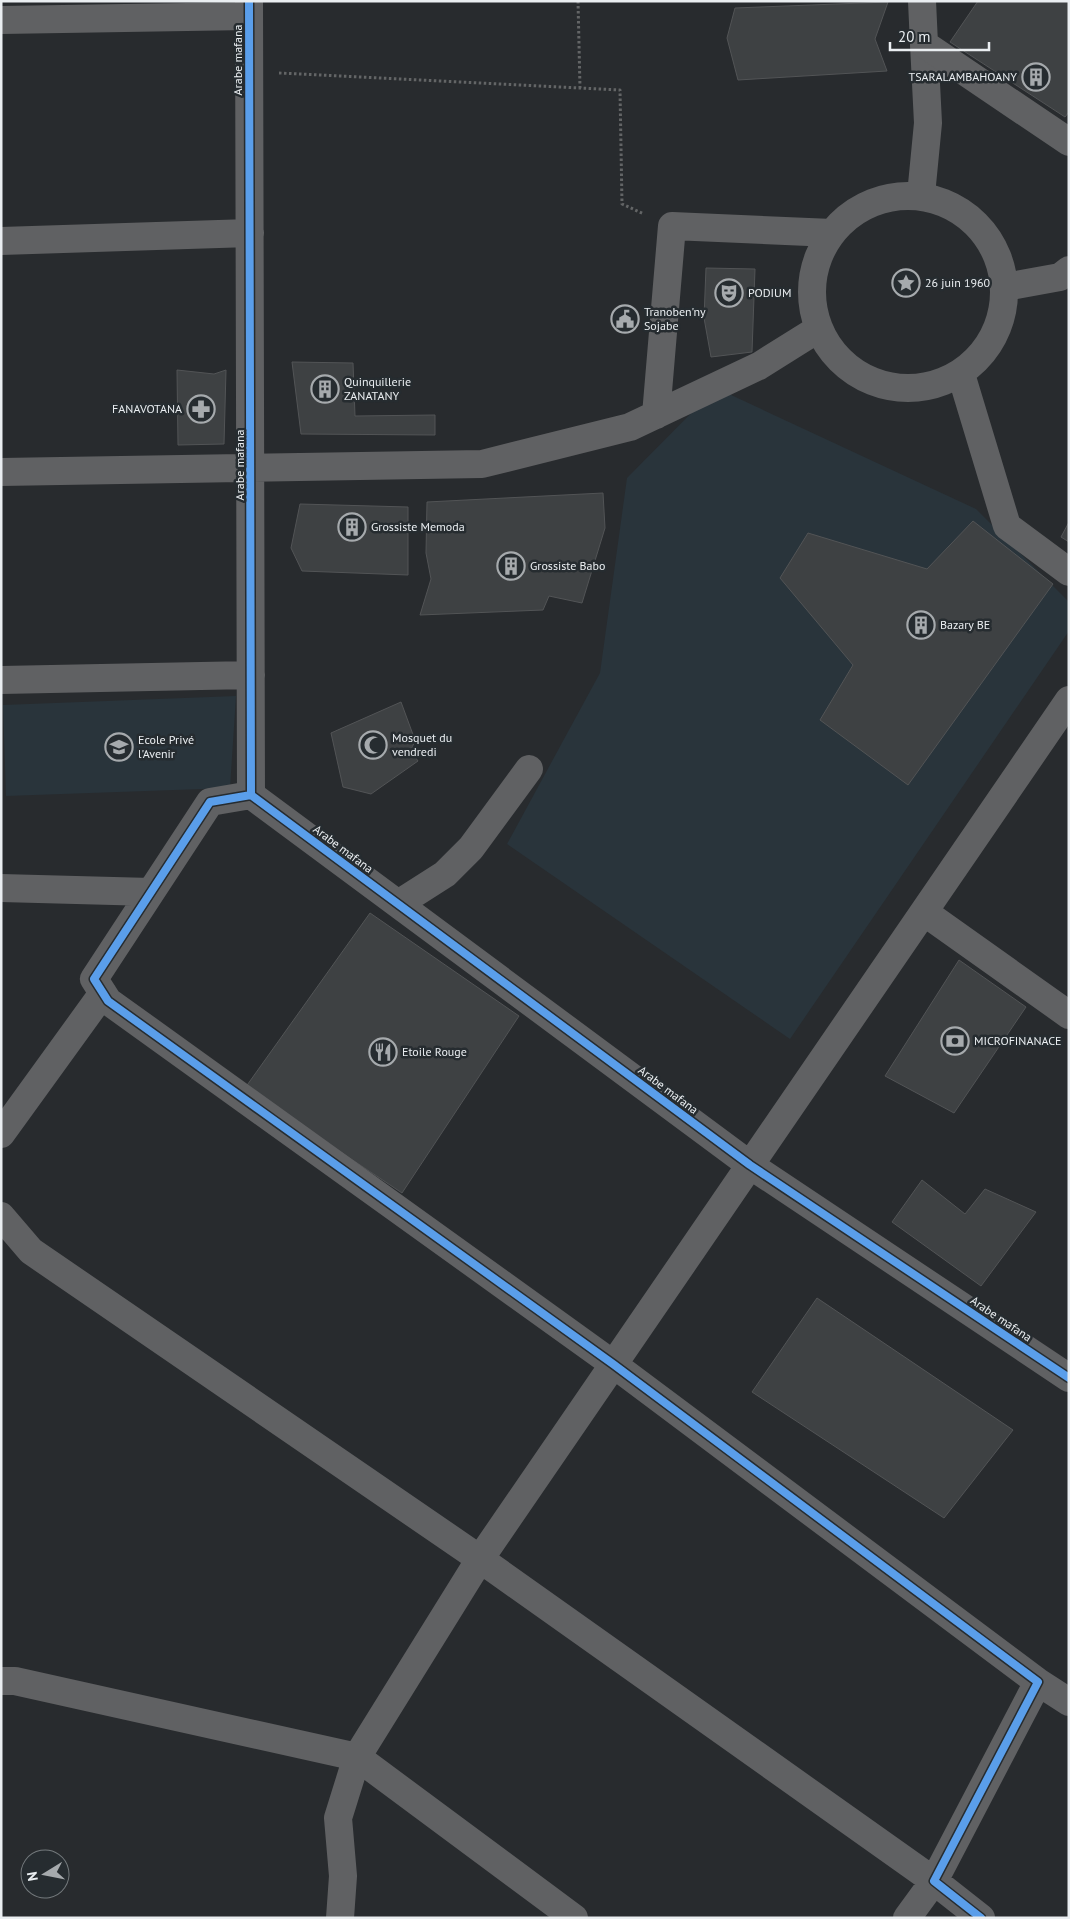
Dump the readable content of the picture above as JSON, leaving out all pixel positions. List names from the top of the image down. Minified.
{"streets":{"street":["Arabe mafana"]},"places":{"building":["TSARALAMBAHOANY","Quinquillerie ZANATANY","Grossiste Memoda","Grossiste Babo","Bazary BE"],"place":["26 juin 1960"],"theatre":["PODIUM"],"public building":["Tranoben'ny Sojabe"],"pharmacy":["FANAVOTANA"],"mosque":["Mosquet du vendredi"],"school or university":["Ecole Privé l'Avenir"],"bank":["MICROFINANACE"],"restaurant":["Etoile Rouge"]},"scale_bar":"20 m","north":"left"}
